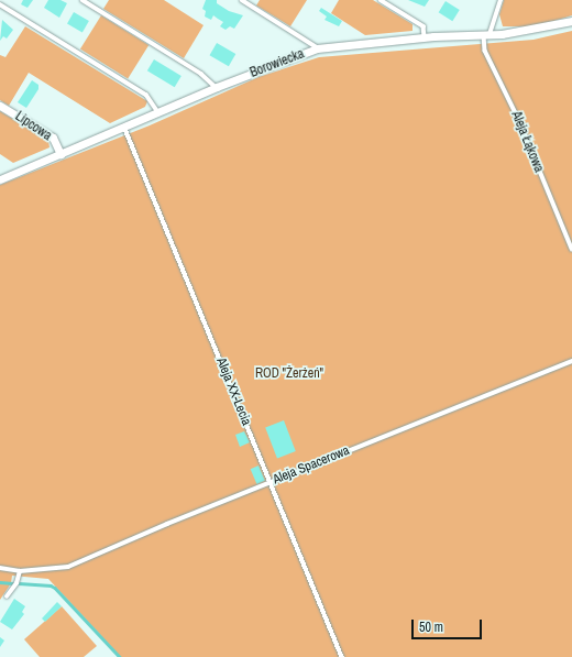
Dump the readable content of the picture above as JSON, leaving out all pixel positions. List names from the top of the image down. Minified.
{"streets":{"street":["Borowiecka","Lipcowa"],"lane":["Aleja Łąkowa","Aleja XX-Lecia","Aleja Spacerowa"]},"crossings":[["Borowiecka","Lipcowa"],["Borowiecka","Aleja Łąkowa"],["Borowiecka","Aleja XX-Lecia"],["Aleja XX-Lecia","Aleja Spacerowa"]],"parks":["ROD \"Żerżeń\""],"scale_bar":"50 m"}
